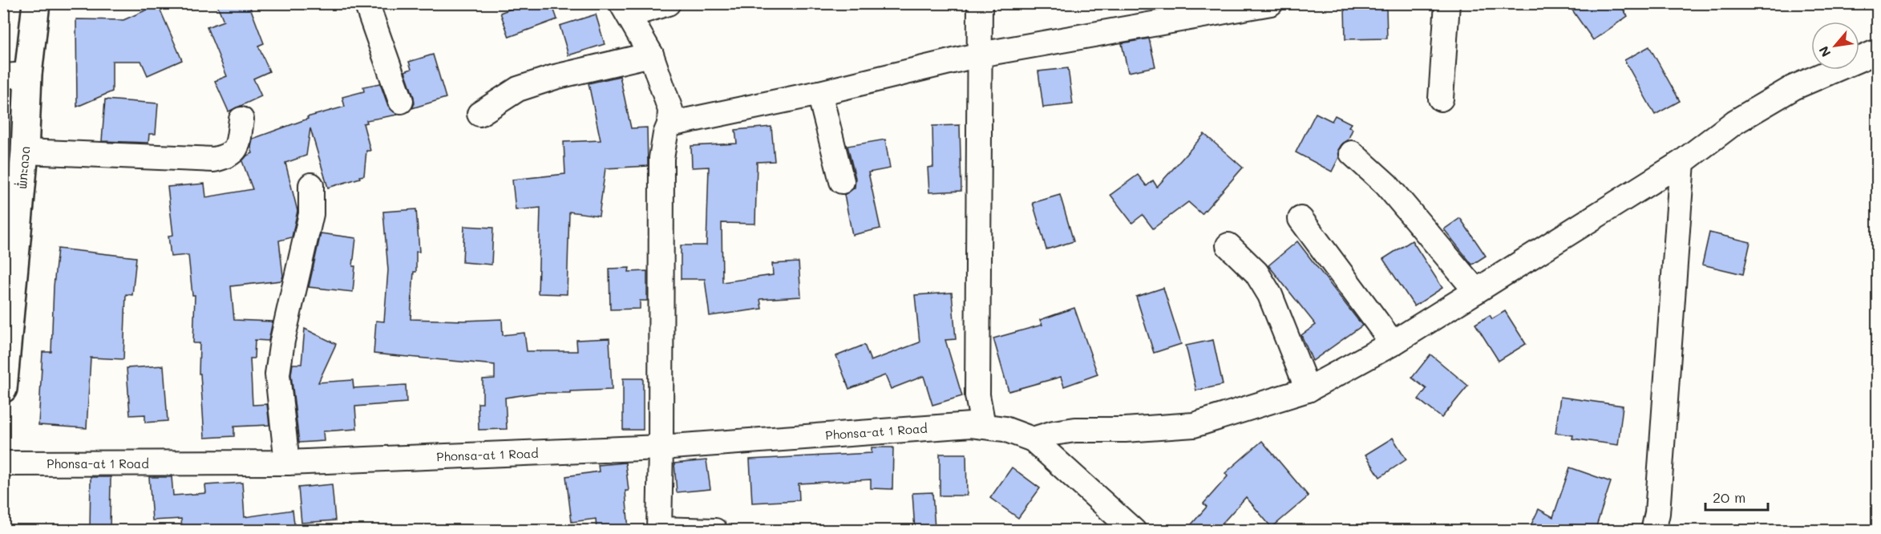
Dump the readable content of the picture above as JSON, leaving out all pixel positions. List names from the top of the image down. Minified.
{"streets":{"main road":["ພໍ່ກະດວດ"],"street":["Phonsa-at 1 Road"]},"scale_bar":"20 m","north":"bottom left"}
